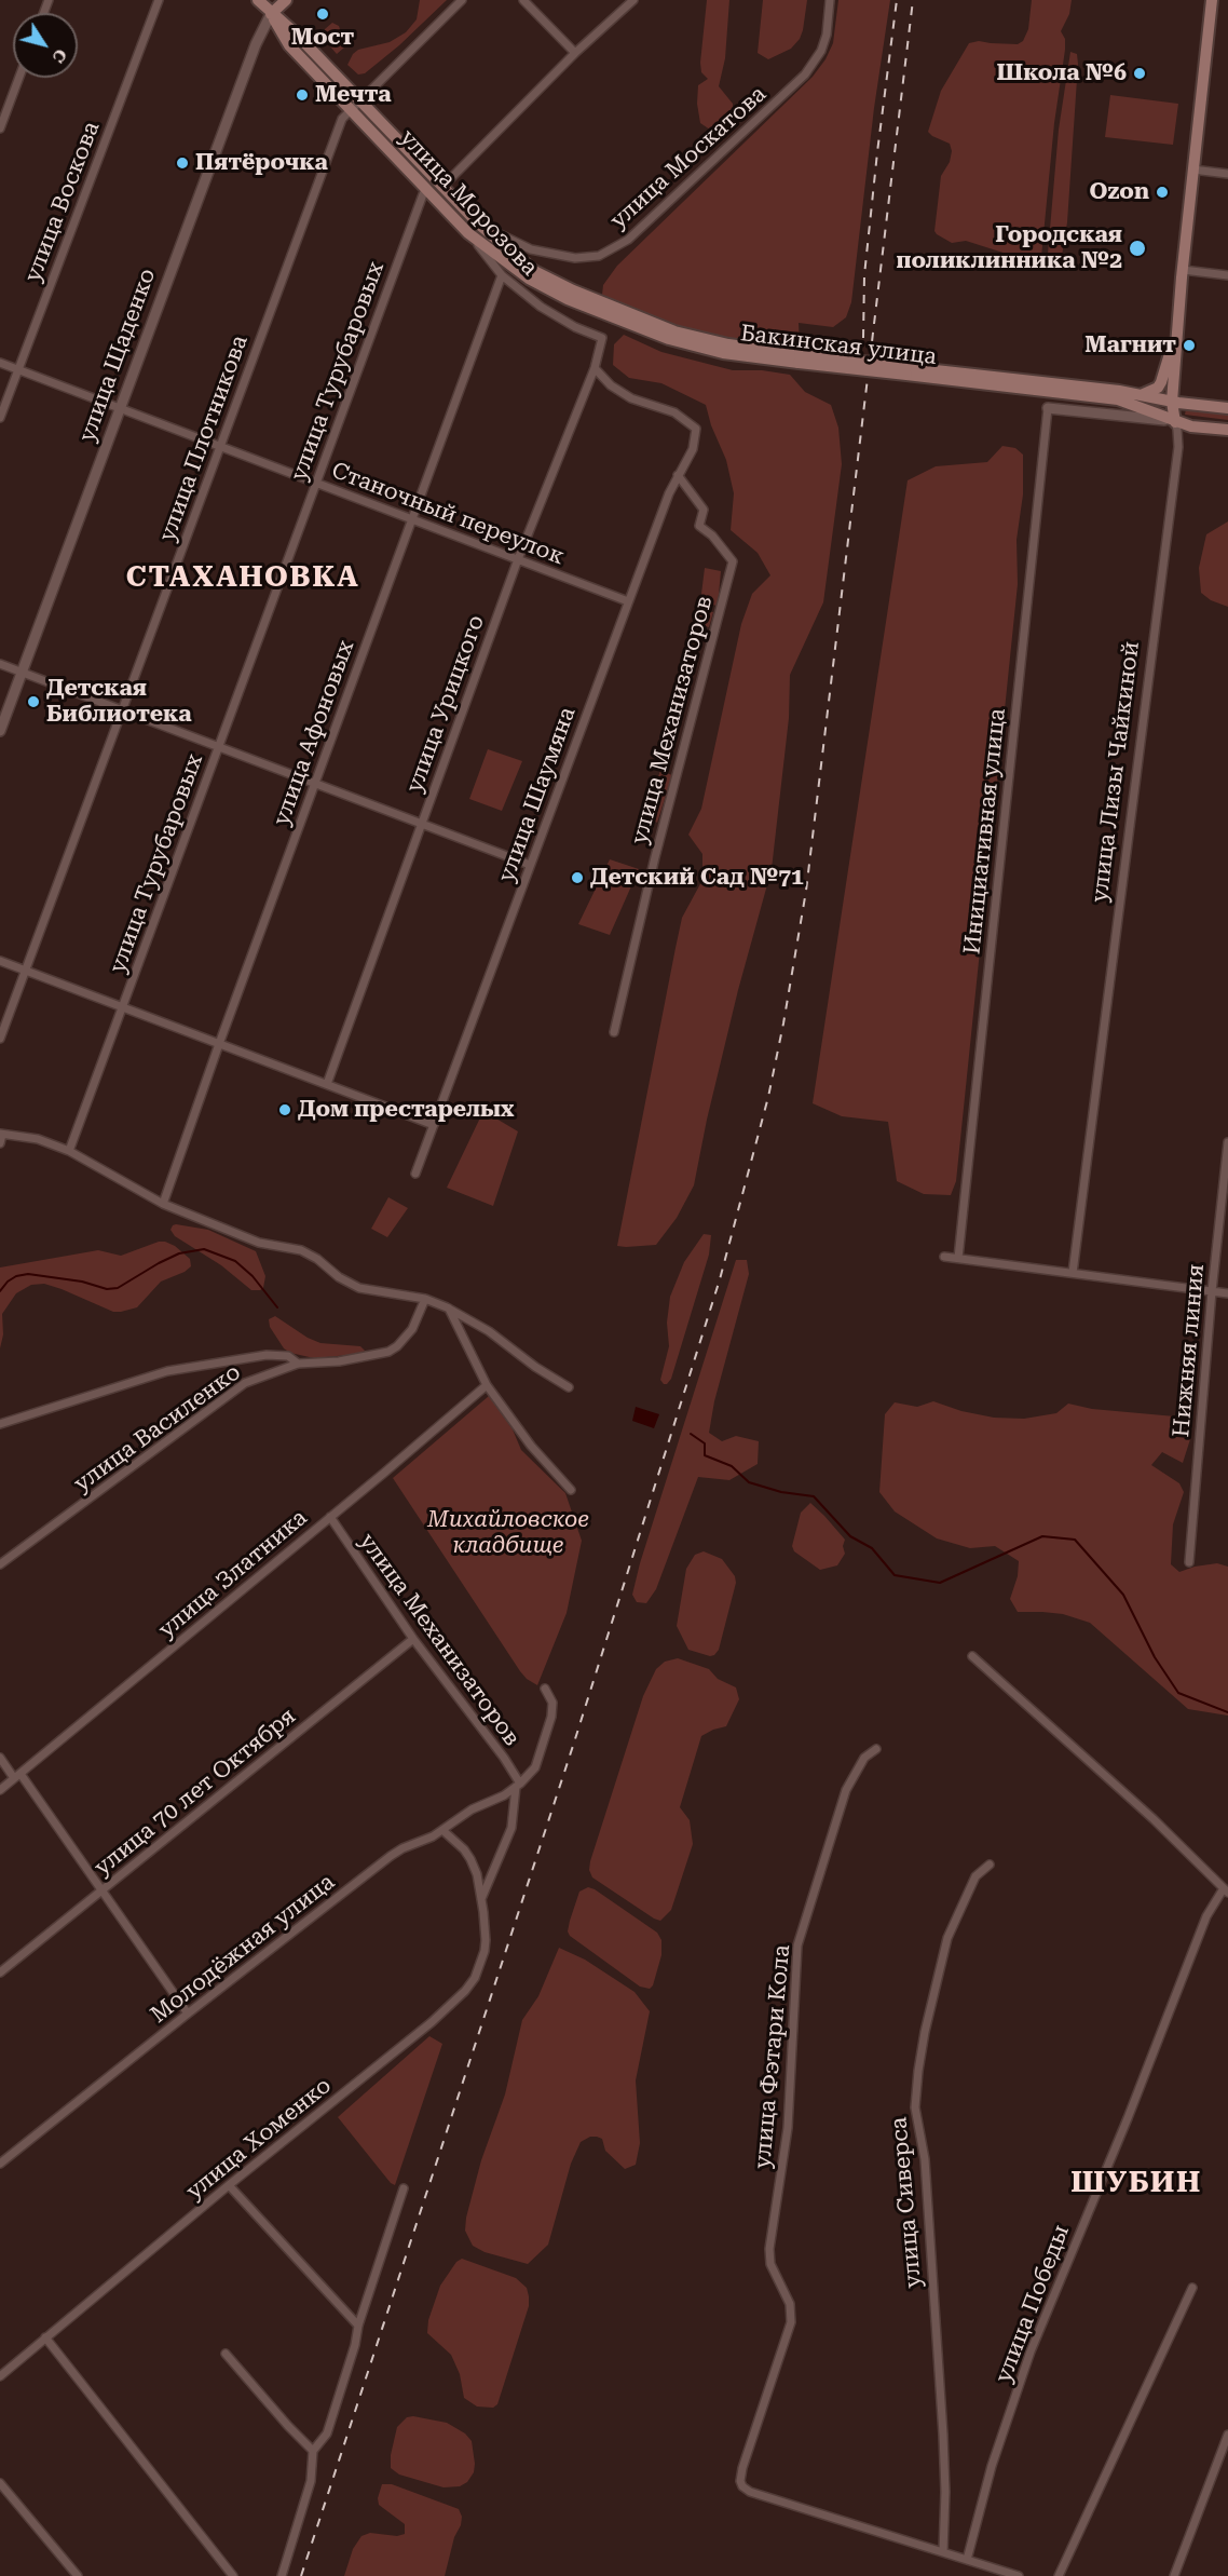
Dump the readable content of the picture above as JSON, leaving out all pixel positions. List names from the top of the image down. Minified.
{"streets":{"main road":["улица Морозова","Бакинская улица","улица Щаденко","улица Лизы Чайкиной"],"street":["улица Москатова","улица Воскова","улица Турубаровых","улица Плотникова","Станочный переулок","улица Урицкого","улица Механизаторов","улица Афоновых","улица Шаумяна","Инициативная улица","Нижняя линия","улица Василенко","улица Златника","улица 70 лет Октября","Молодёжная улица","улица Фэтари Кола","улица Хоменко","улица Сиверса","улица Победы"]},"crossings":[["улица Москатова","улица Морозова"],["улица Москатова","Бакинская улица"],["улица Воскова","Станочный переулок"],["улица Морозова","Бакинская улица"],["улица Морозова","улица Щаденко"],["улица Морозова","улица Турубаровых"],["улица Морозова","улица Плотникова"],["улица Морозова","улица Урицкого"],["улица Морозова","улица Афоновых"],["Бакинская улица","улица Лизы Чайкиной"],["улица Щаденко","Станочный переулок"],["улица Турубаровых","Станочный переулок"],["улица Плотникова","Станочный переулок"],["Станочный переулок","улица Урицкого"],["Станочный переулок","улица Афоновых"],["Станочный переулок","улица Шаумяна"],["улица Урицкого","улица Шаумяна"],["улица Механизаторов","улица Шаумяна"],["улица Механизаторов","улица Златника"],["улица Механизаторов","улица 70 лет Октября"],["улица Механизаторов","Молодёжная улица"],["Молодёжная улица","улица Хоменко"],["улица Фэтари Кола","улица Сиверса"]],"districts":["СТАХАНОВКА","ШУБИН"],"parks":["Михайловское кладбище"],"places":["Мост","Школа №6","Мечта","Пятёрочка","Ozon","Городская поликлинника №2","Магнит","Детская Библиотека","Детский Сад №71","Дом престарелых"],"north":"bottom right"}
